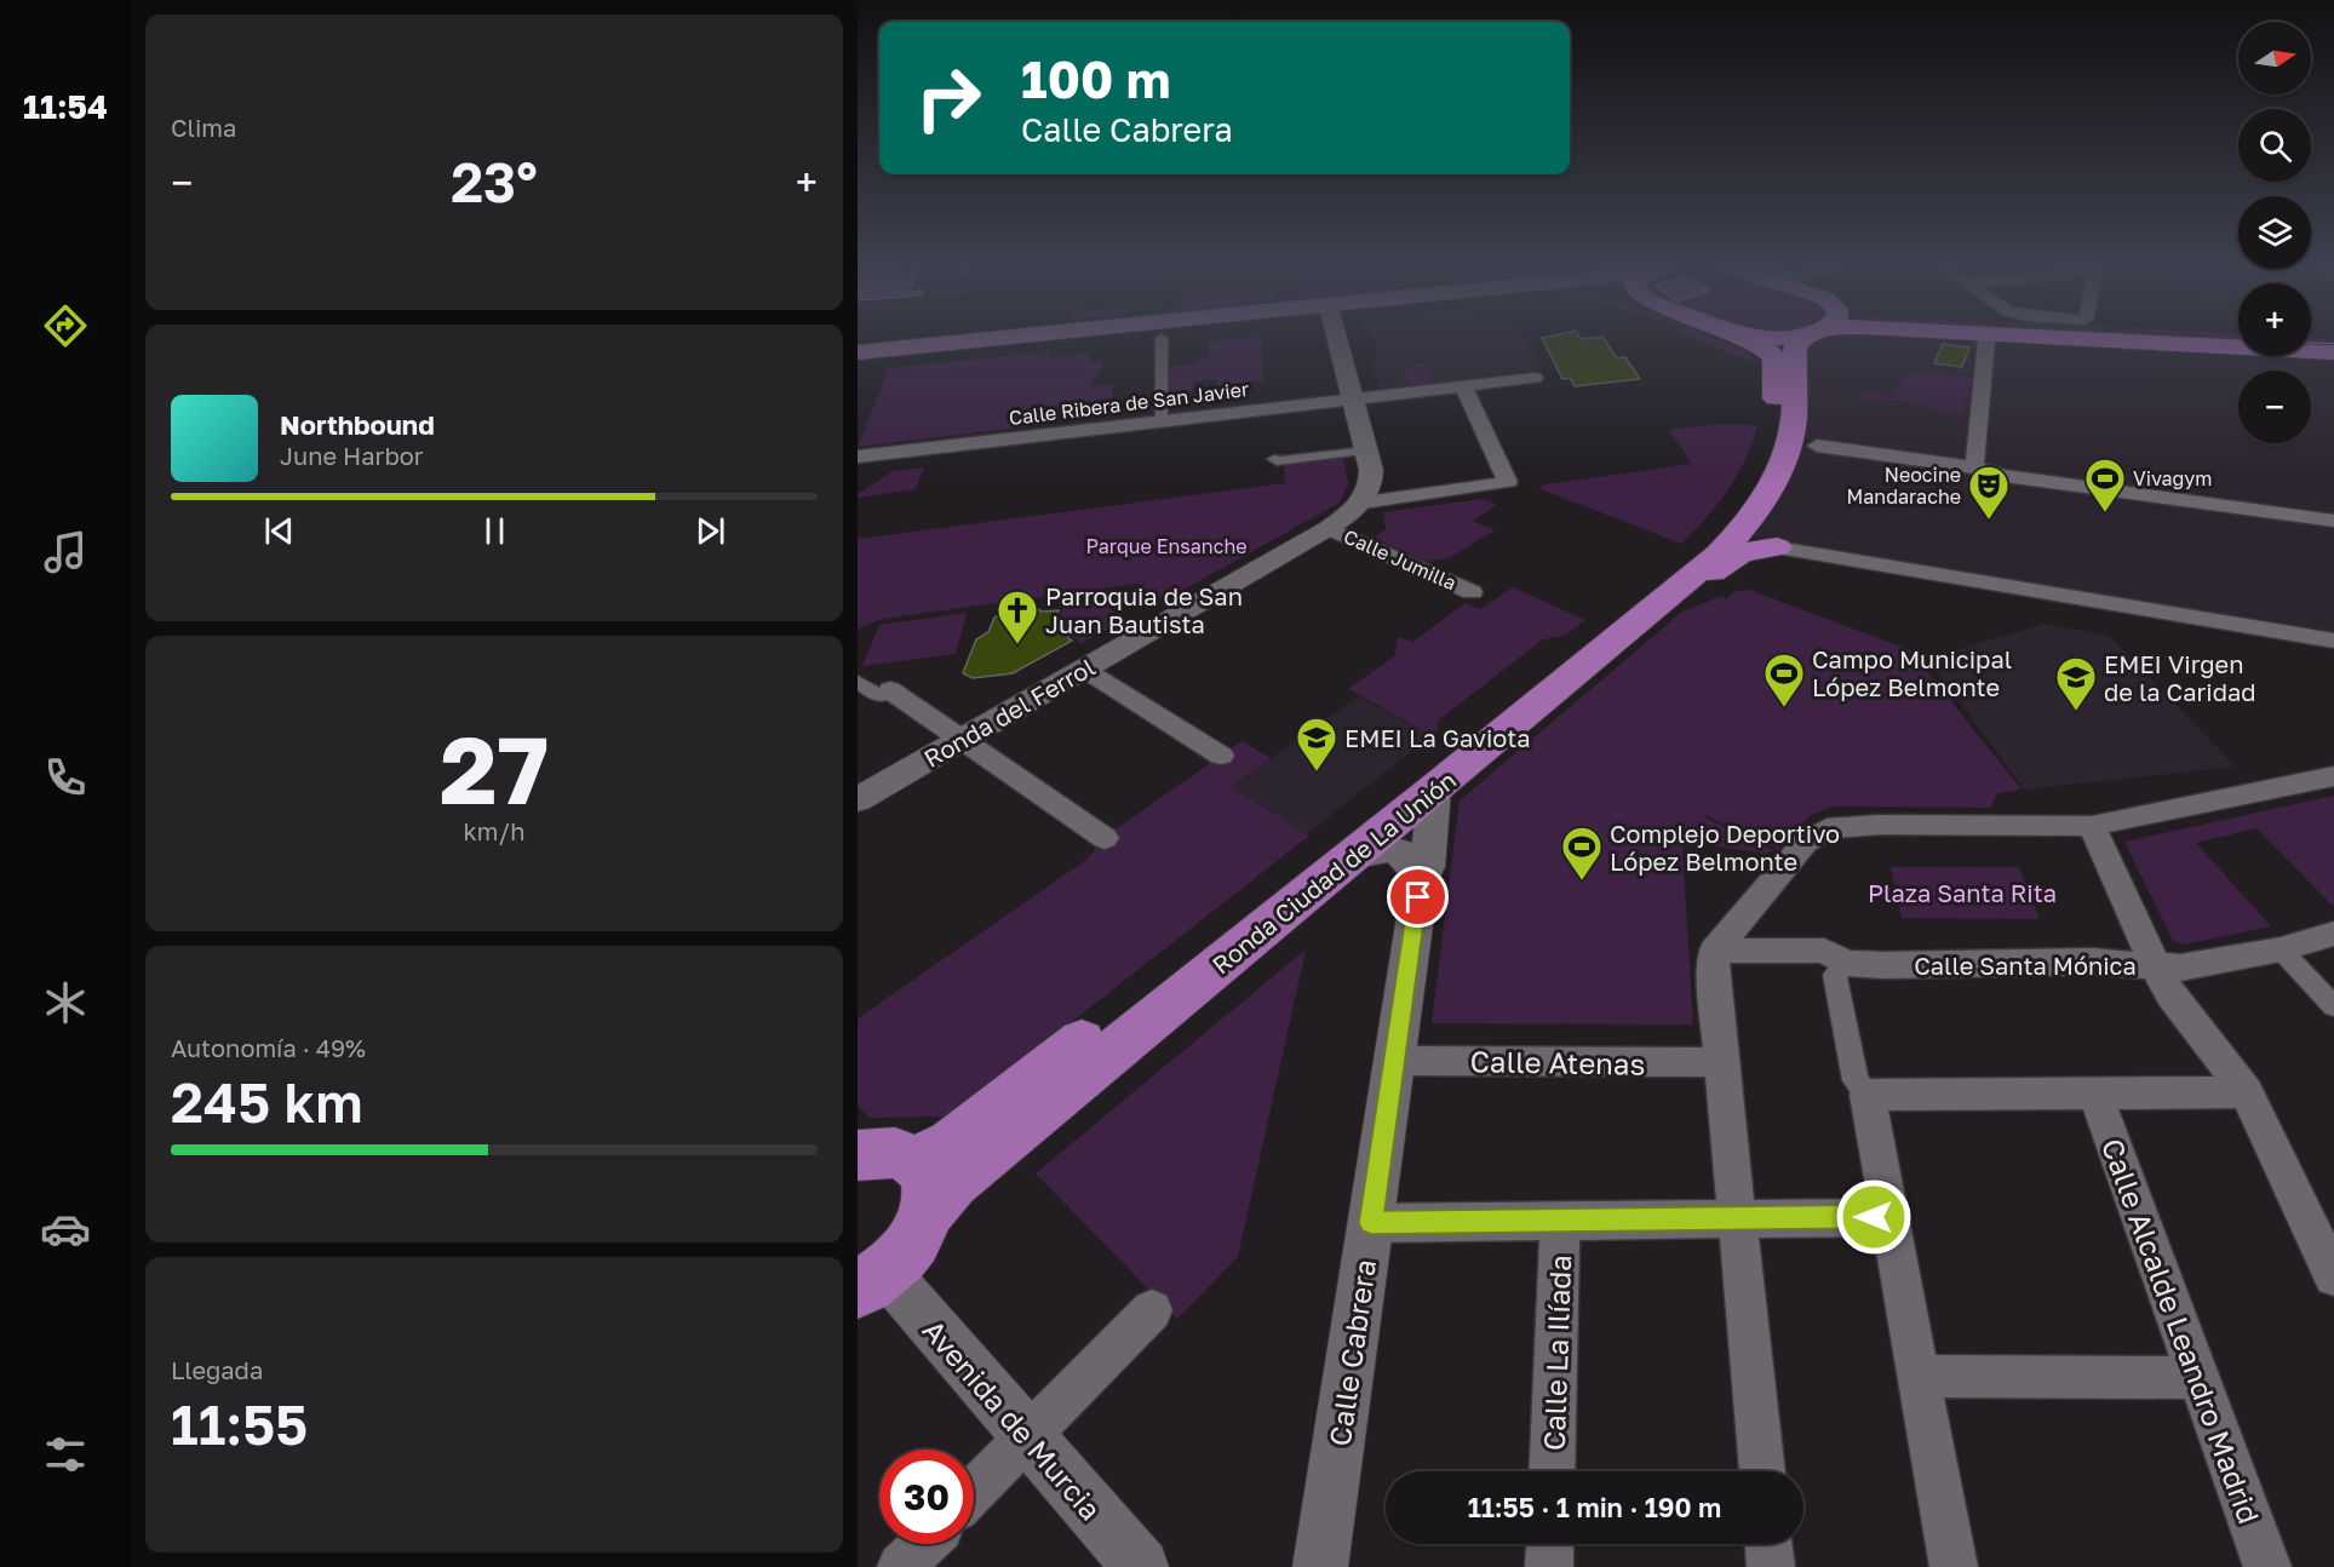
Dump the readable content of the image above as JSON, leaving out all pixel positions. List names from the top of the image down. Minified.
{"streets":{"main road":["Ronda Ciudad de La Unión"],"street":["Calle Ribera de San Javier","Calle Jumilla","Ronda del Ferrol","Calle Santa Mónica","Calle Atenas","Calle Alcalde Leandro Madrid","Calle Cabrera","Calle La Ilíada","Avenida de Murcia"]},"crossings":[["Calle Jumilla","Ronda del Ferrol"],["Ronda Ciudad de La Unión","Calle Cabrera"],["Calle Atenas","Calle Cabrera"]],"parks":["Parque Ensanche","Plaza Santa Rita"],"places":{"sports":["Vivagym","Campo Municipal López Belmonte","Complejo Deportivo López Belmonte"],"theatre":["Neocine Mandarache"],"church":["Parroquia de San Juan Bautista"],"school or university":["EMEI Virgen de la Caridad","EMEI La Gaviota"]},"north":"right","page":{"tabs":"11:54","tile":["Clima",["27","km/h"],["Autonomía · 49%","245 km"],["Llegada","11:55"]],"map_buttons":["+","−"],"turn":["100 m","Calle Cabrera"],"heat":["−","23°","+"],"song":["Northbound","June Harbor"],"limit":"30","trip":"11:55 · 1 min · 190 m"}}
